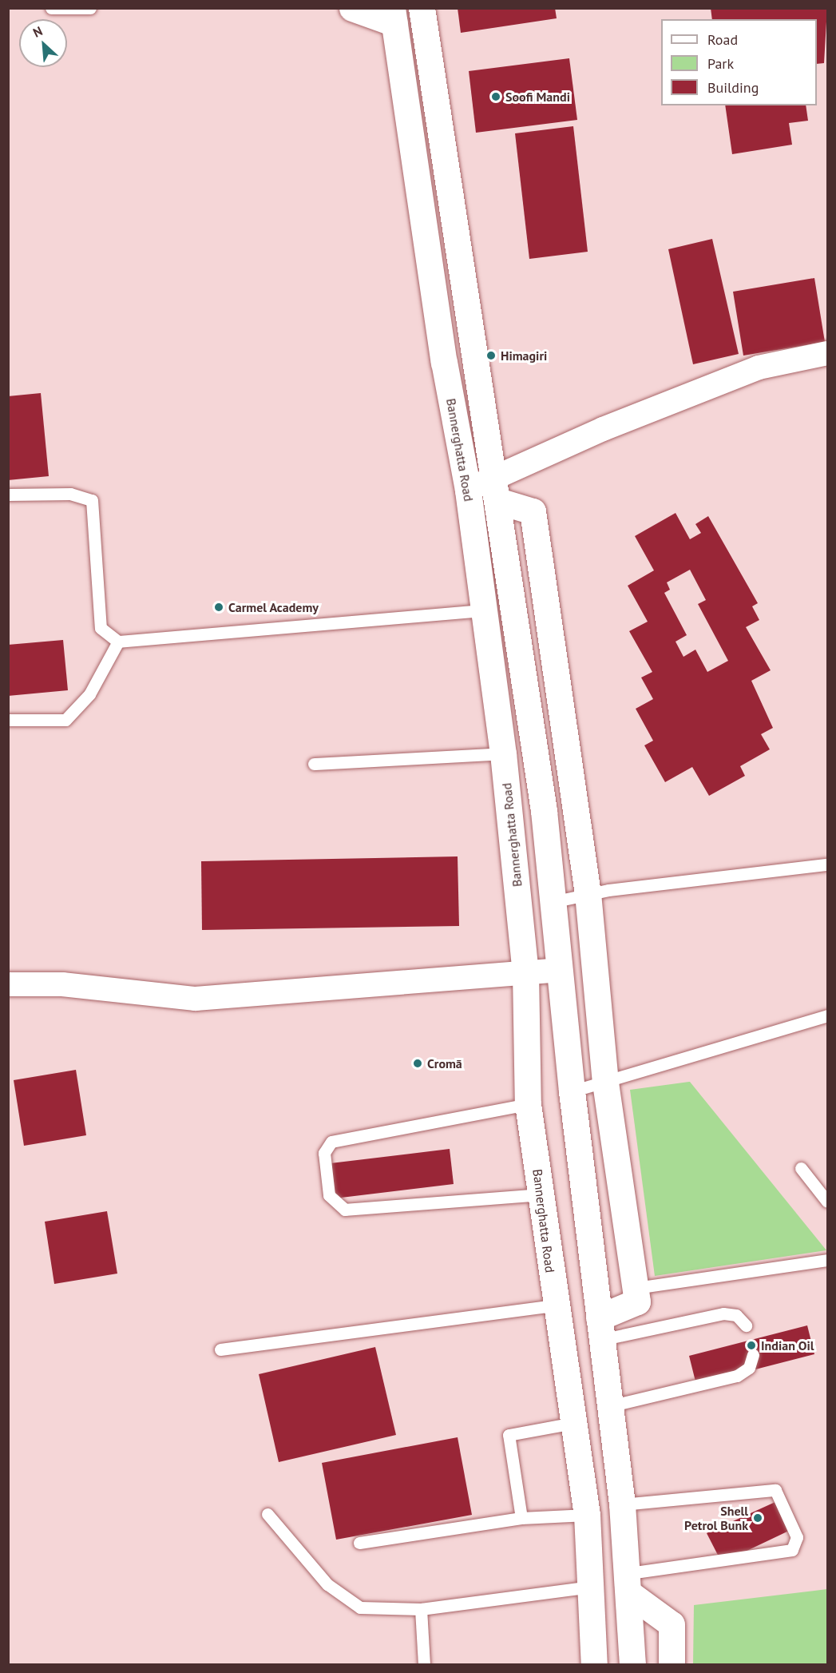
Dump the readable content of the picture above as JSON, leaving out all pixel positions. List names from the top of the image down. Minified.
{"streets":{"main road":["Bannerghatta Road"]},"places":["Soofi Mandi","Himagiri","Carmel Academy","Cromā","Indian Oil","Shell Petrol Bunk"],"legend":["Road","Park","Building"],"north":"top left"}
